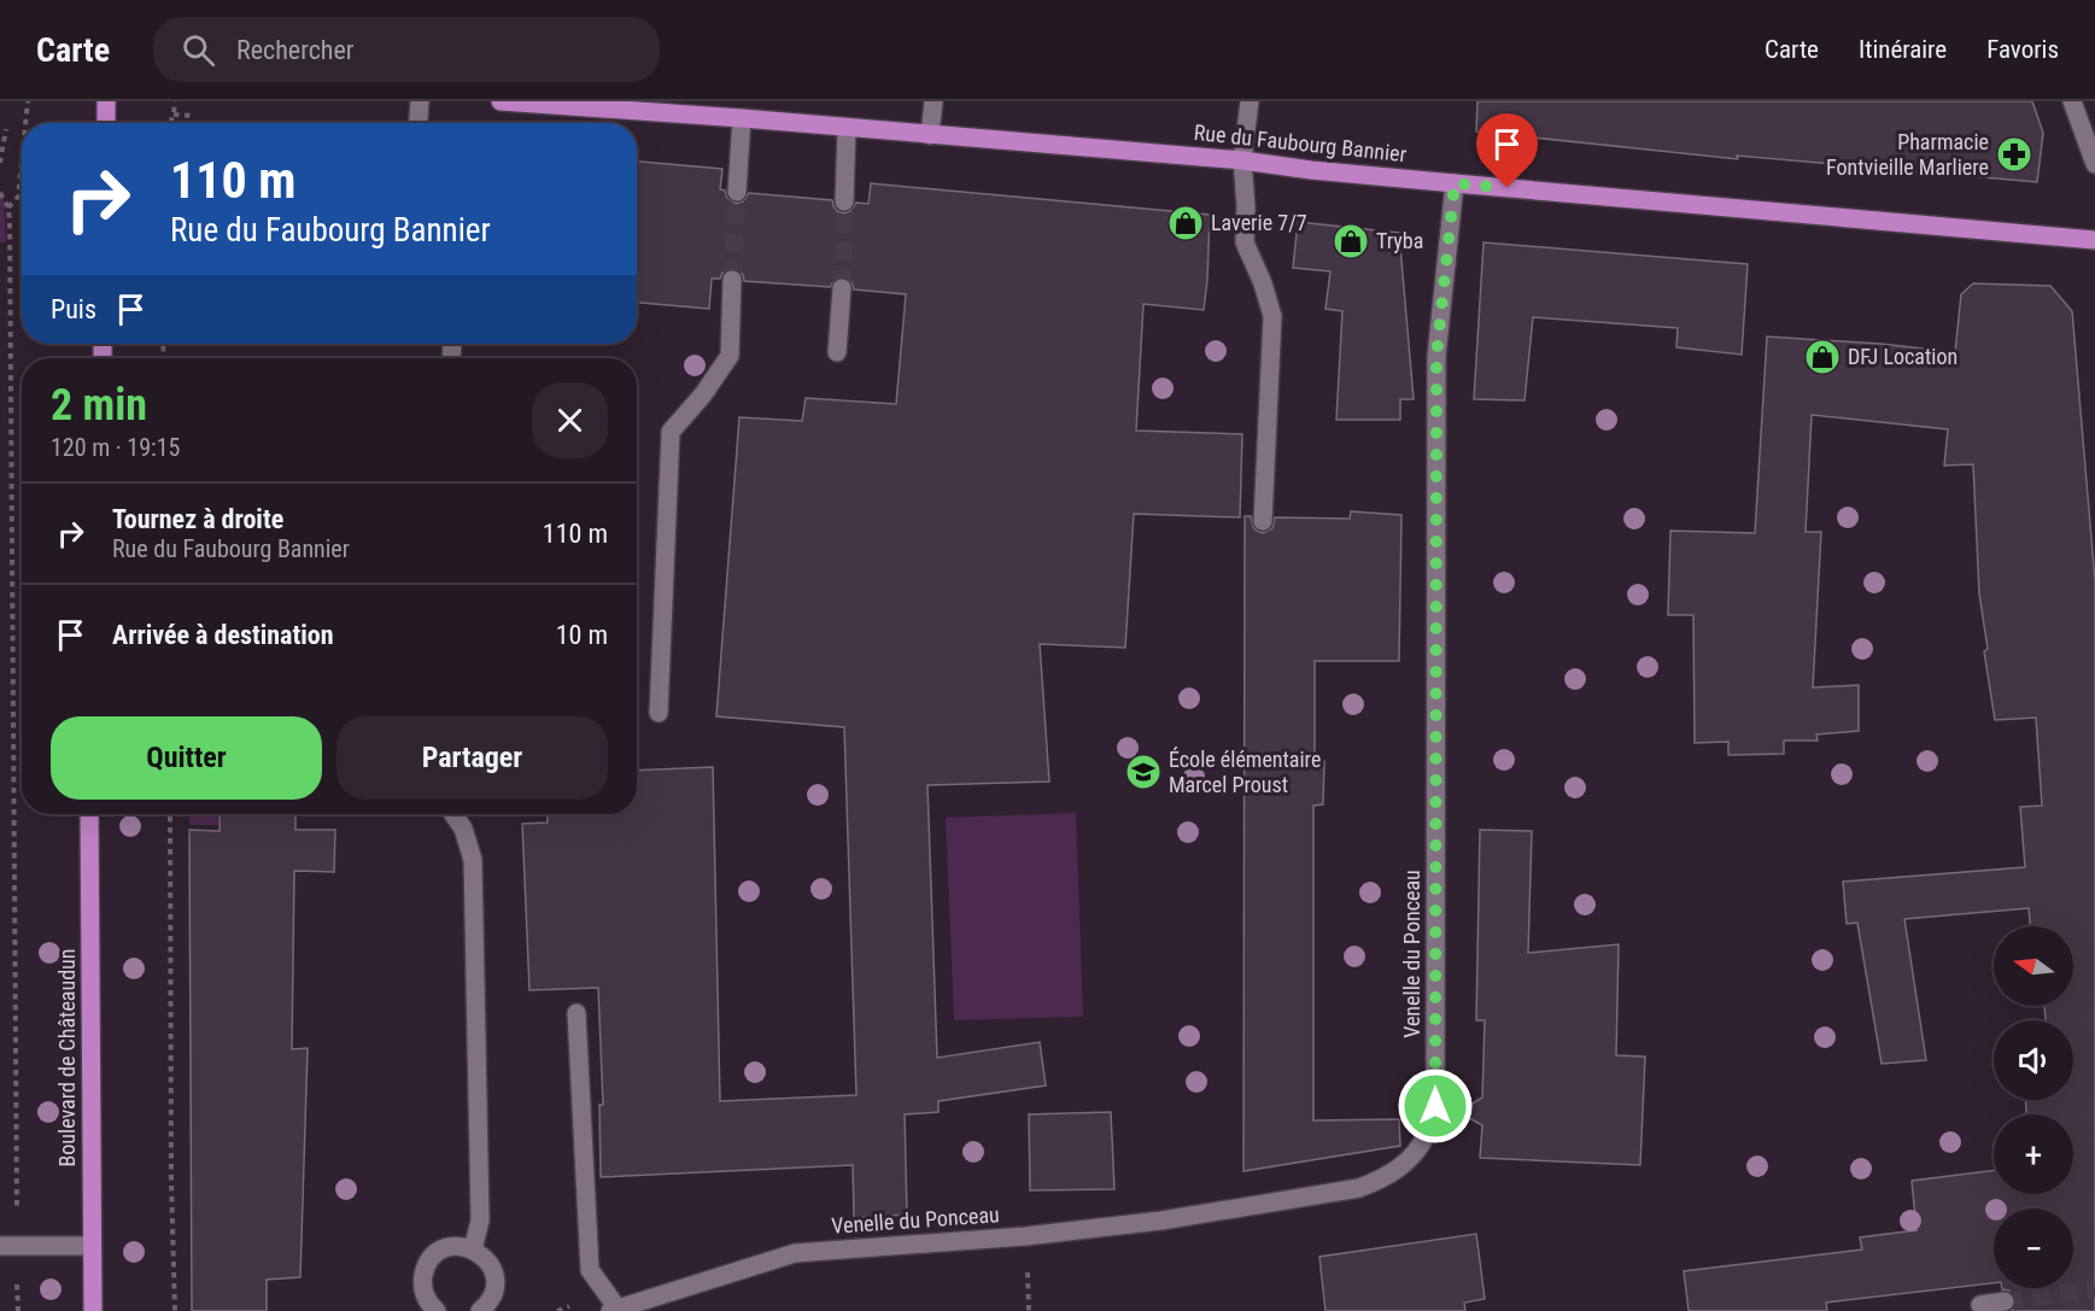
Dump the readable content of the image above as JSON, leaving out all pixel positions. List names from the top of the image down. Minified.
{"streets":{"main road":["Rue du Faubourg Bannier","Boulevard de Châteaudun"],"street":["Venelle du Ponceau"]},"crossings":[["Rue du Faubourg Bannier","Venelle du Ponceau"]],"places":{"pharmacy":["Pharmacie Fontvieille Marliere"],"shop":["Laverie 7/7","Tryba","DFJ Location"],"school or university":["École élémentaire Marcel Proust"]},"north":"left","page":{"header":"Carte","search":"Rechercher","nav":["Carte","Itinéraire","Favoris"],"turn":["110 m","Rue du Faubourg Bannier"],"then":"Puis","heading":["2 min","120 m · 19:15"],"list":[{"name":"Tournez à droite","note":"Rue du Faubourg Bannier","value":"110 m"},{"name":"Arrivée à destination","value":"10 m"}],"buttons":["Quitter","Partager"],"map_buttons":["+","−"]}}
